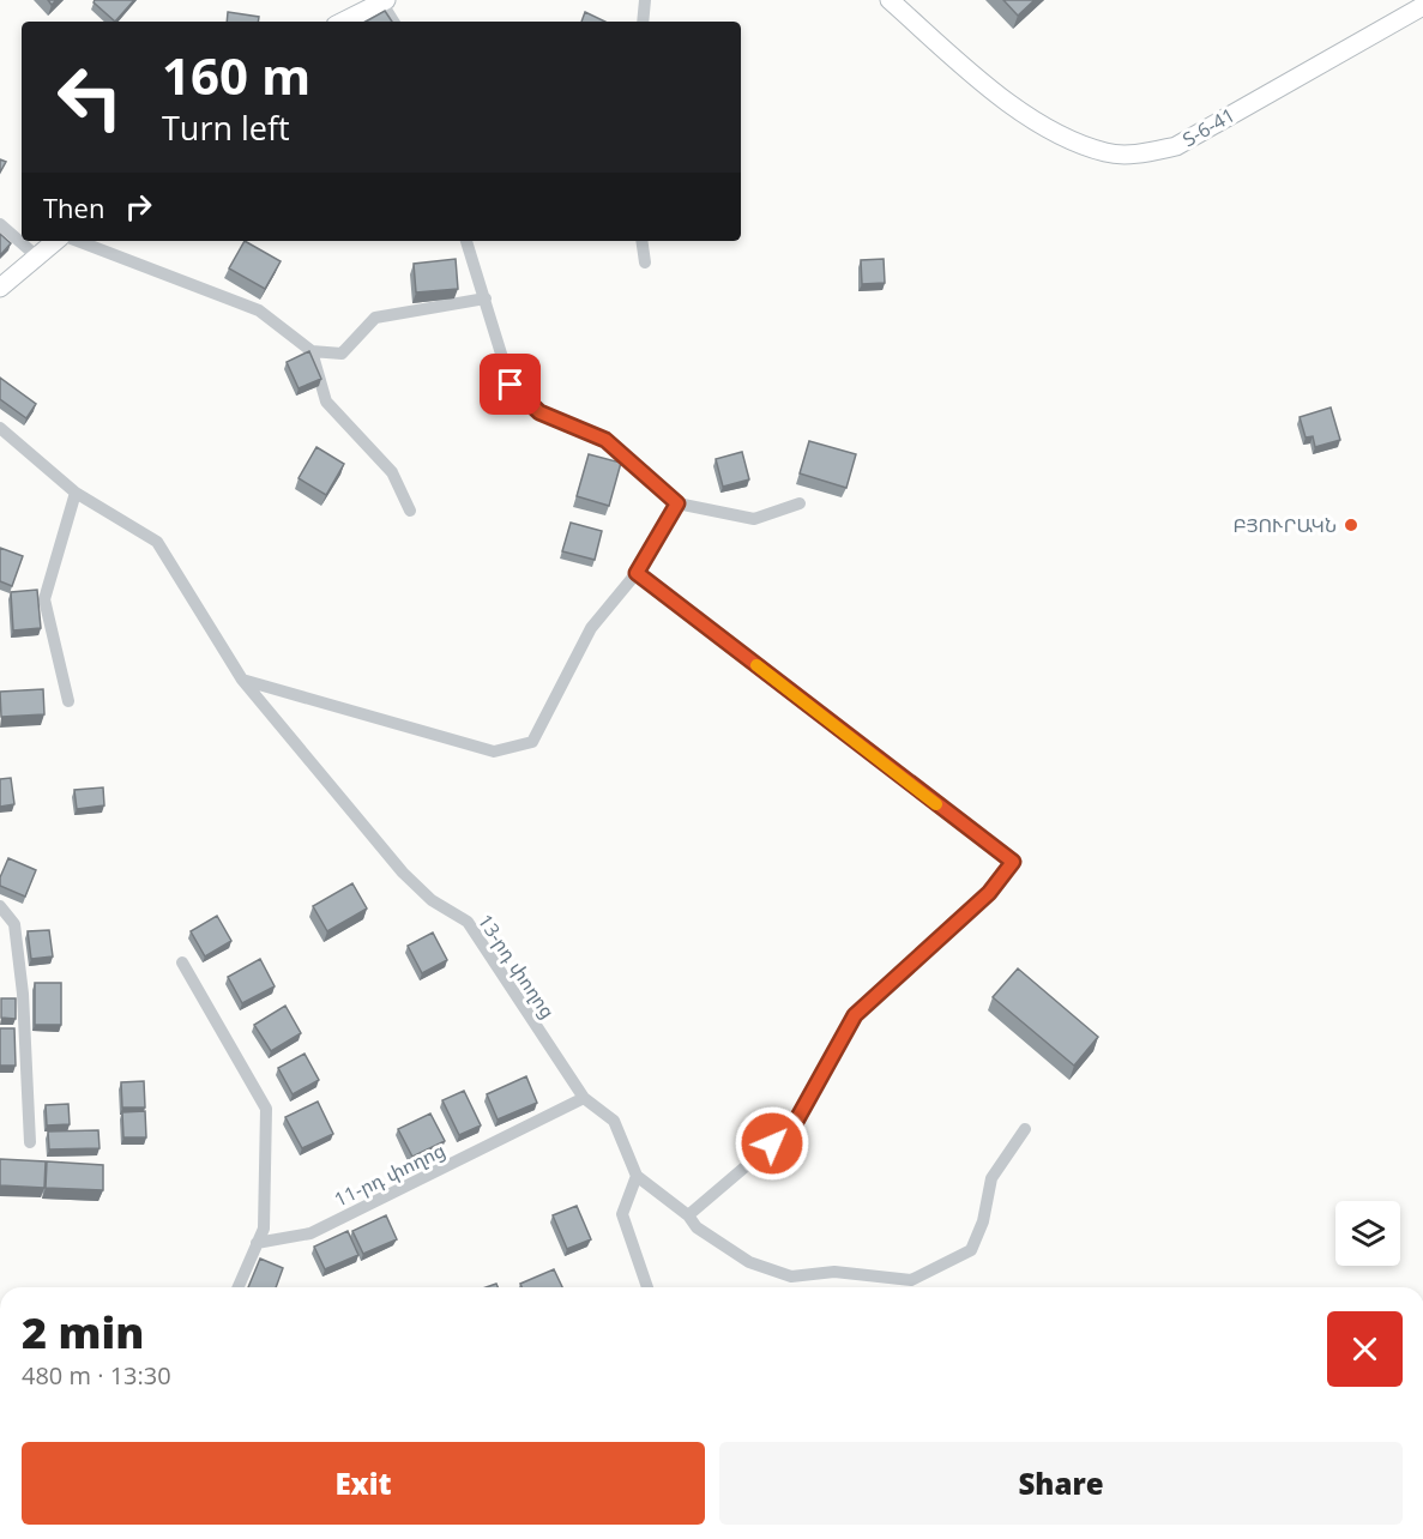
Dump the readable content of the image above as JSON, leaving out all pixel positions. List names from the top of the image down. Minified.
{"streets":{"main road":["Տ-6-41"],"street":["13-րդ փողոց","11-րդ փողոց"]},"crossings":[["13-րդ փողոց","11-րդ փողոց"]],"places":["ԲՅՈՒՐԱԿՆ"],"page":{"turn":["160 m","Turn left"],"then":"Then","heading":["2 min","480 m · 13:30"],"buttons":["Exit","Share"]}}
